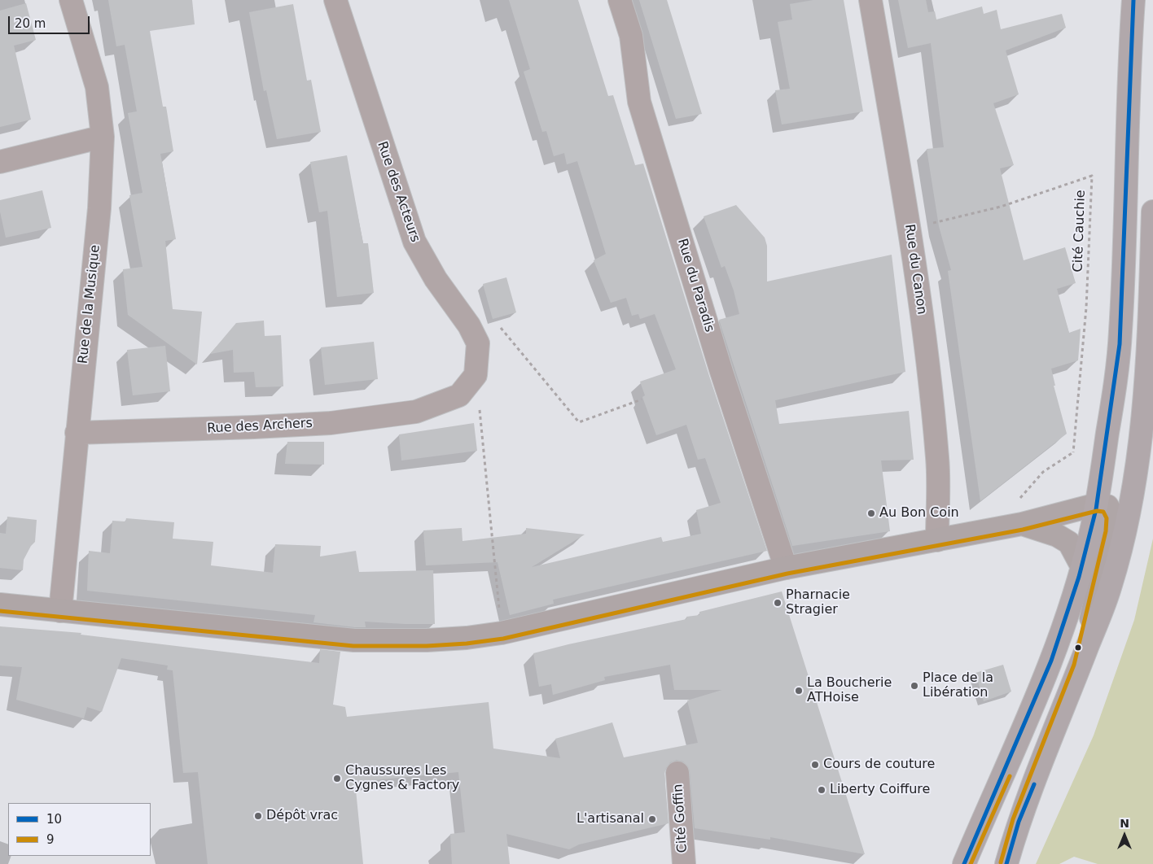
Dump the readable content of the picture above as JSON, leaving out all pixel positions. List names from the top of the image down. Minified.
{"streets":{"street":["Rue des Acteurs","Rue du Canon","Rue du Paradis","Rue de la Musique","Rue des Archers","Cité Goffin"],"path":["Cité Cauchie"]},"crossings":[["Rue des Acteurs","Rue des Archers"],["Cité Cauchie","Rue du Canon"],["Rue de la Musique","Rue des Archers"]],"places":["Au Bon Coin","Pharnacie Stragier","Place de la Libération","La Boucherie ATHoise","Cours de couture","Chaussures Les Cygnes & Factory","Liberty Coiffure","Dépôt vrac","L'artisanal"],"lines":["transit line 10","transit line 9"],"legend":["10","9"],"scale_bar":"20 m","north":"top"}
